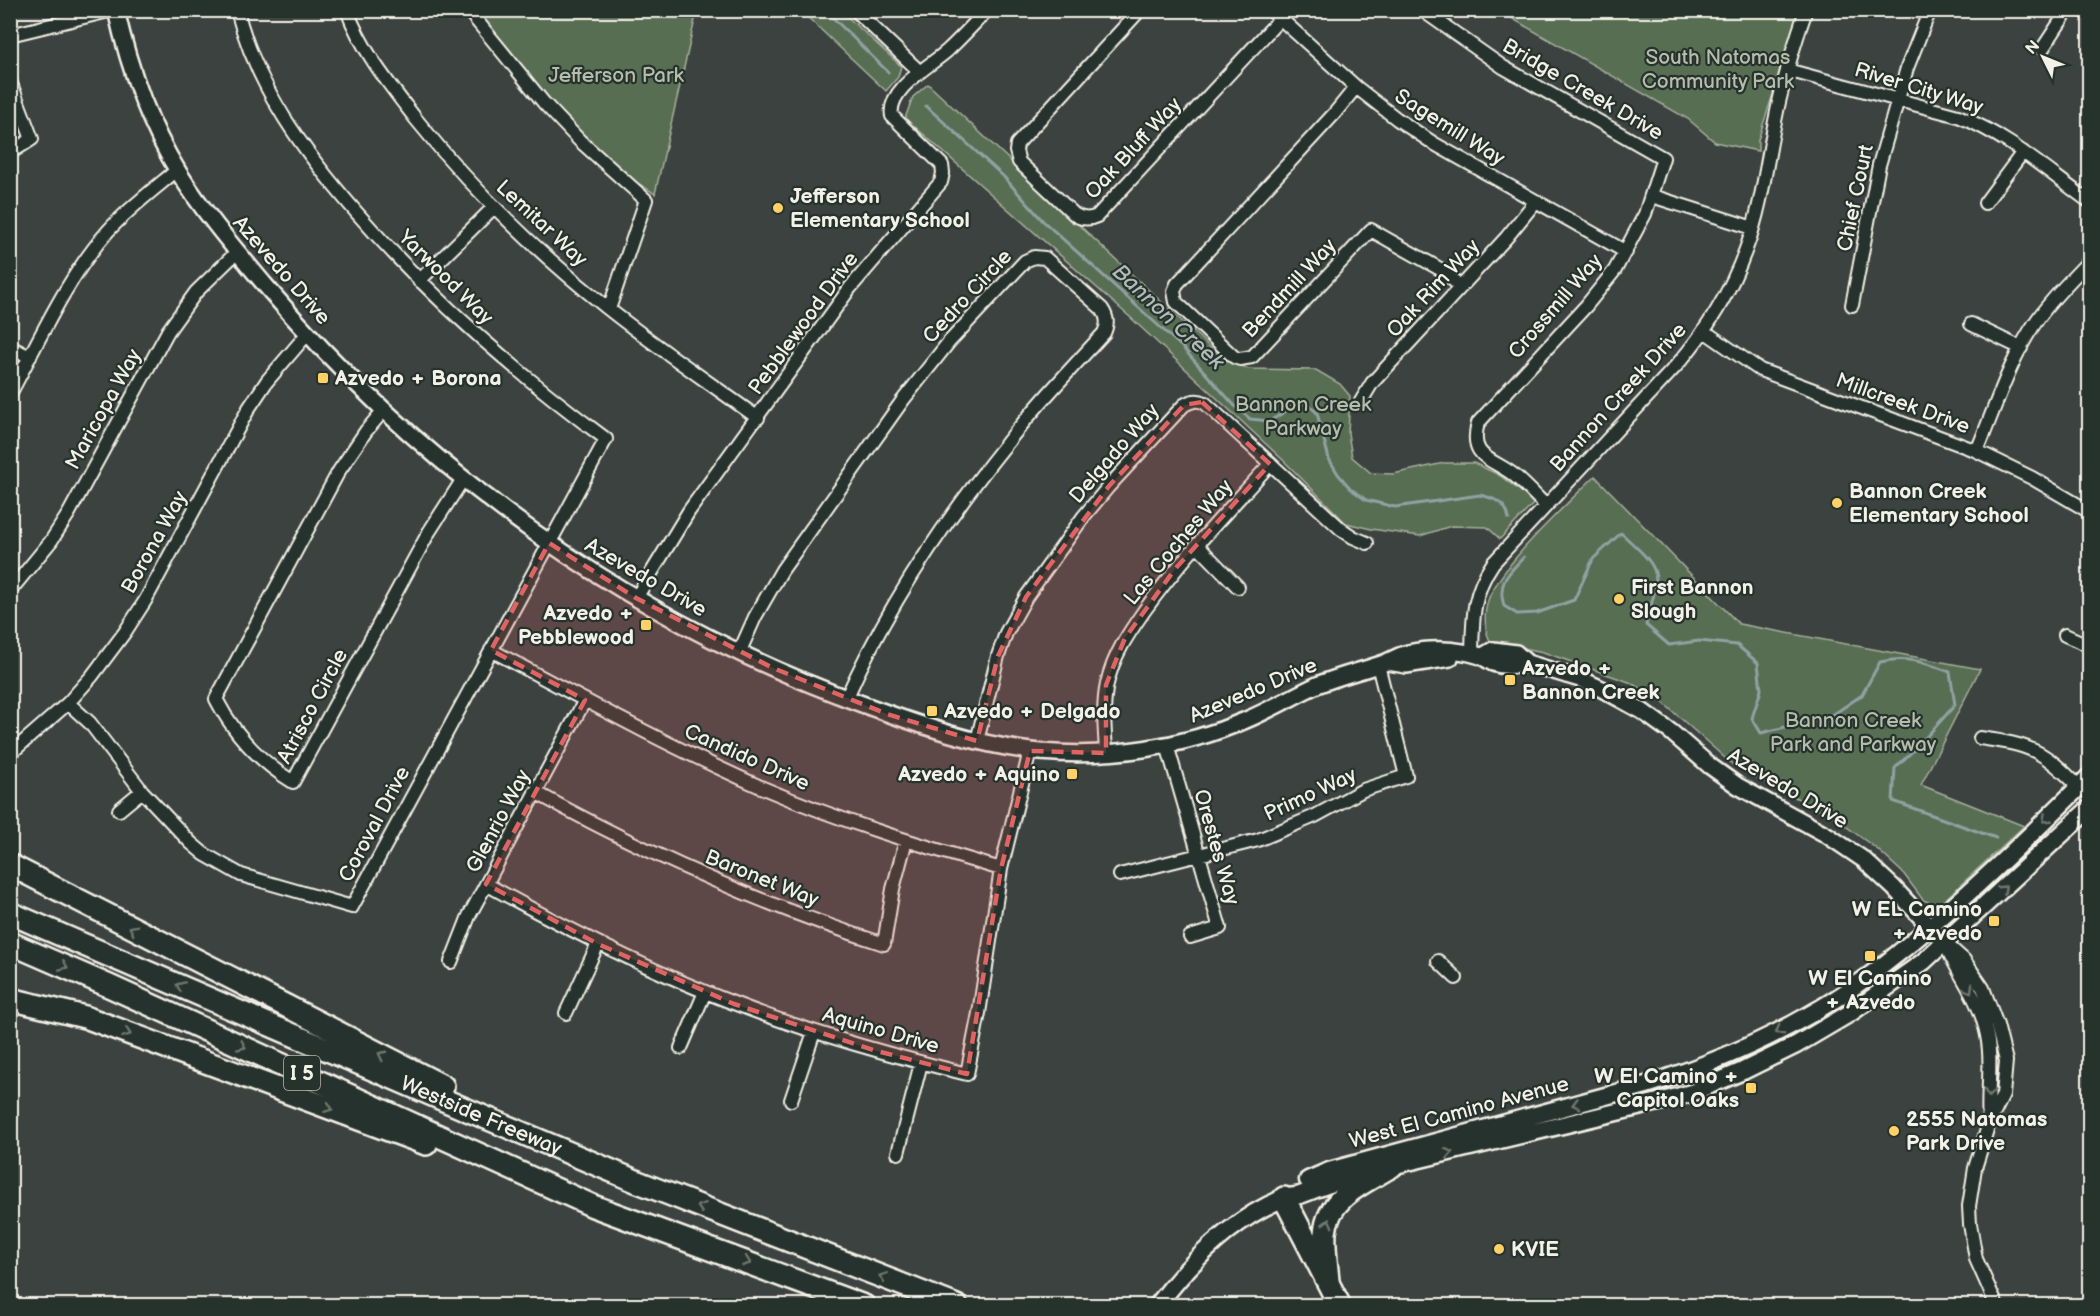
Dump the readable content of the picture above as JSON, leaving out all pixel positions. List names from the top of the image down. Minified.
{"streets":{"highway":["I 5","Westside Freeway"],"main road":["West El Camino Avenue"],"street":["River City Way","Bridge Creek Drive","Sagemill Way","Oak Bluff Way","Chief Court","Lemitar Way","Azevedo Drive","Yarwood Way","Bendmill Way","Oak Rim Way","Cedro Circle","Crossmill Way","Pebblewood Drive","Bannon Creek Drive","Millcreek Drive","Maricopa Way","Delgado Way","Borona Way","Las Coches Way","Atrisco Circle","Candido Drive","Primo Way","Glenrio Way","Coroval Drive","Orestes Way","Baronet Way","Aquino Drive"]},"crossings":[["River City Way","Chief Court"],["River City Way","Bannon Creek Drive"],["Bridge Creek Drive","Crossmill Way"],["Sagemill Way","Oak Bluff Way"],["Sagemill Way","Bendmill Way"],["Sagemill Way","Oak Rim Way"],["Sagemill Way","Crossmill Way"],["Lemitar Way","Pebblewood Drive"],["Azevedo Drive","Yarwood Way"],["Azevedo Drive","Cedro Circle"],["Azevedo Drive","Pebblewood Drive"],["Azevedo Drive","Bannon Creek Drive"],["Azevedo Drive","Maricopa Way"],["Azevedo Drive","Delgado Way"],["Azevedo Drive","Borona Way"],["Azevedo Drive","Las Coches Way"],["Azevedo Drive","Atrisco Circle"],["Azevedo Drive","Primo Way"],["Azevedo Drive","Coroval Drive"],["Azevedo Drive","Orestes Way"],["Azevedo Drive","Aquino Drive"],["Azevedo Drive","West El Camino Avenue"],["Yarwood Way","Coroval Drive"],["Bendmill Way","Oak Rim Way"],["Crossmill Way","Bannon Creek Drive"],["Bannon Creek Drive","Millcreek Drive"],["Delgado Way","Las Coches Way"],["Borona Way","Coroval Drive"],["Candido Drive","Glenrio Way"],["Candido Drive","Coroval Drive"],["Candido Drive","Baronet Way"],["Candido Drive","Aquino Drive"],["Primo Way","Orestes Way"],["Glenrio Way","Baronet Way"],["Glenrio Way","Aquino Drive"]],"water":["Bannon Creek"],"parks":["South Natomas Community Park","Jefferson Park","Bannon Creek Parkway","Bannon Creek Park and Parkway"],"places":{"other":["Jefferson Elementary School","Bannon Creek Elementary School","First Bannon Slough","2555 Natomas Park Drive","KVIE"],"transit":["Azvedo + Borona","Azvedo + Pebblewood","Azvedo + Bannon Creek","Azvedo + Delgado","Azvedo + Aquino","W EL Camino + Azvedo","W El Camino + Azvedo","W El Camino + Capitol Oaks"]},"north":"top left"}
